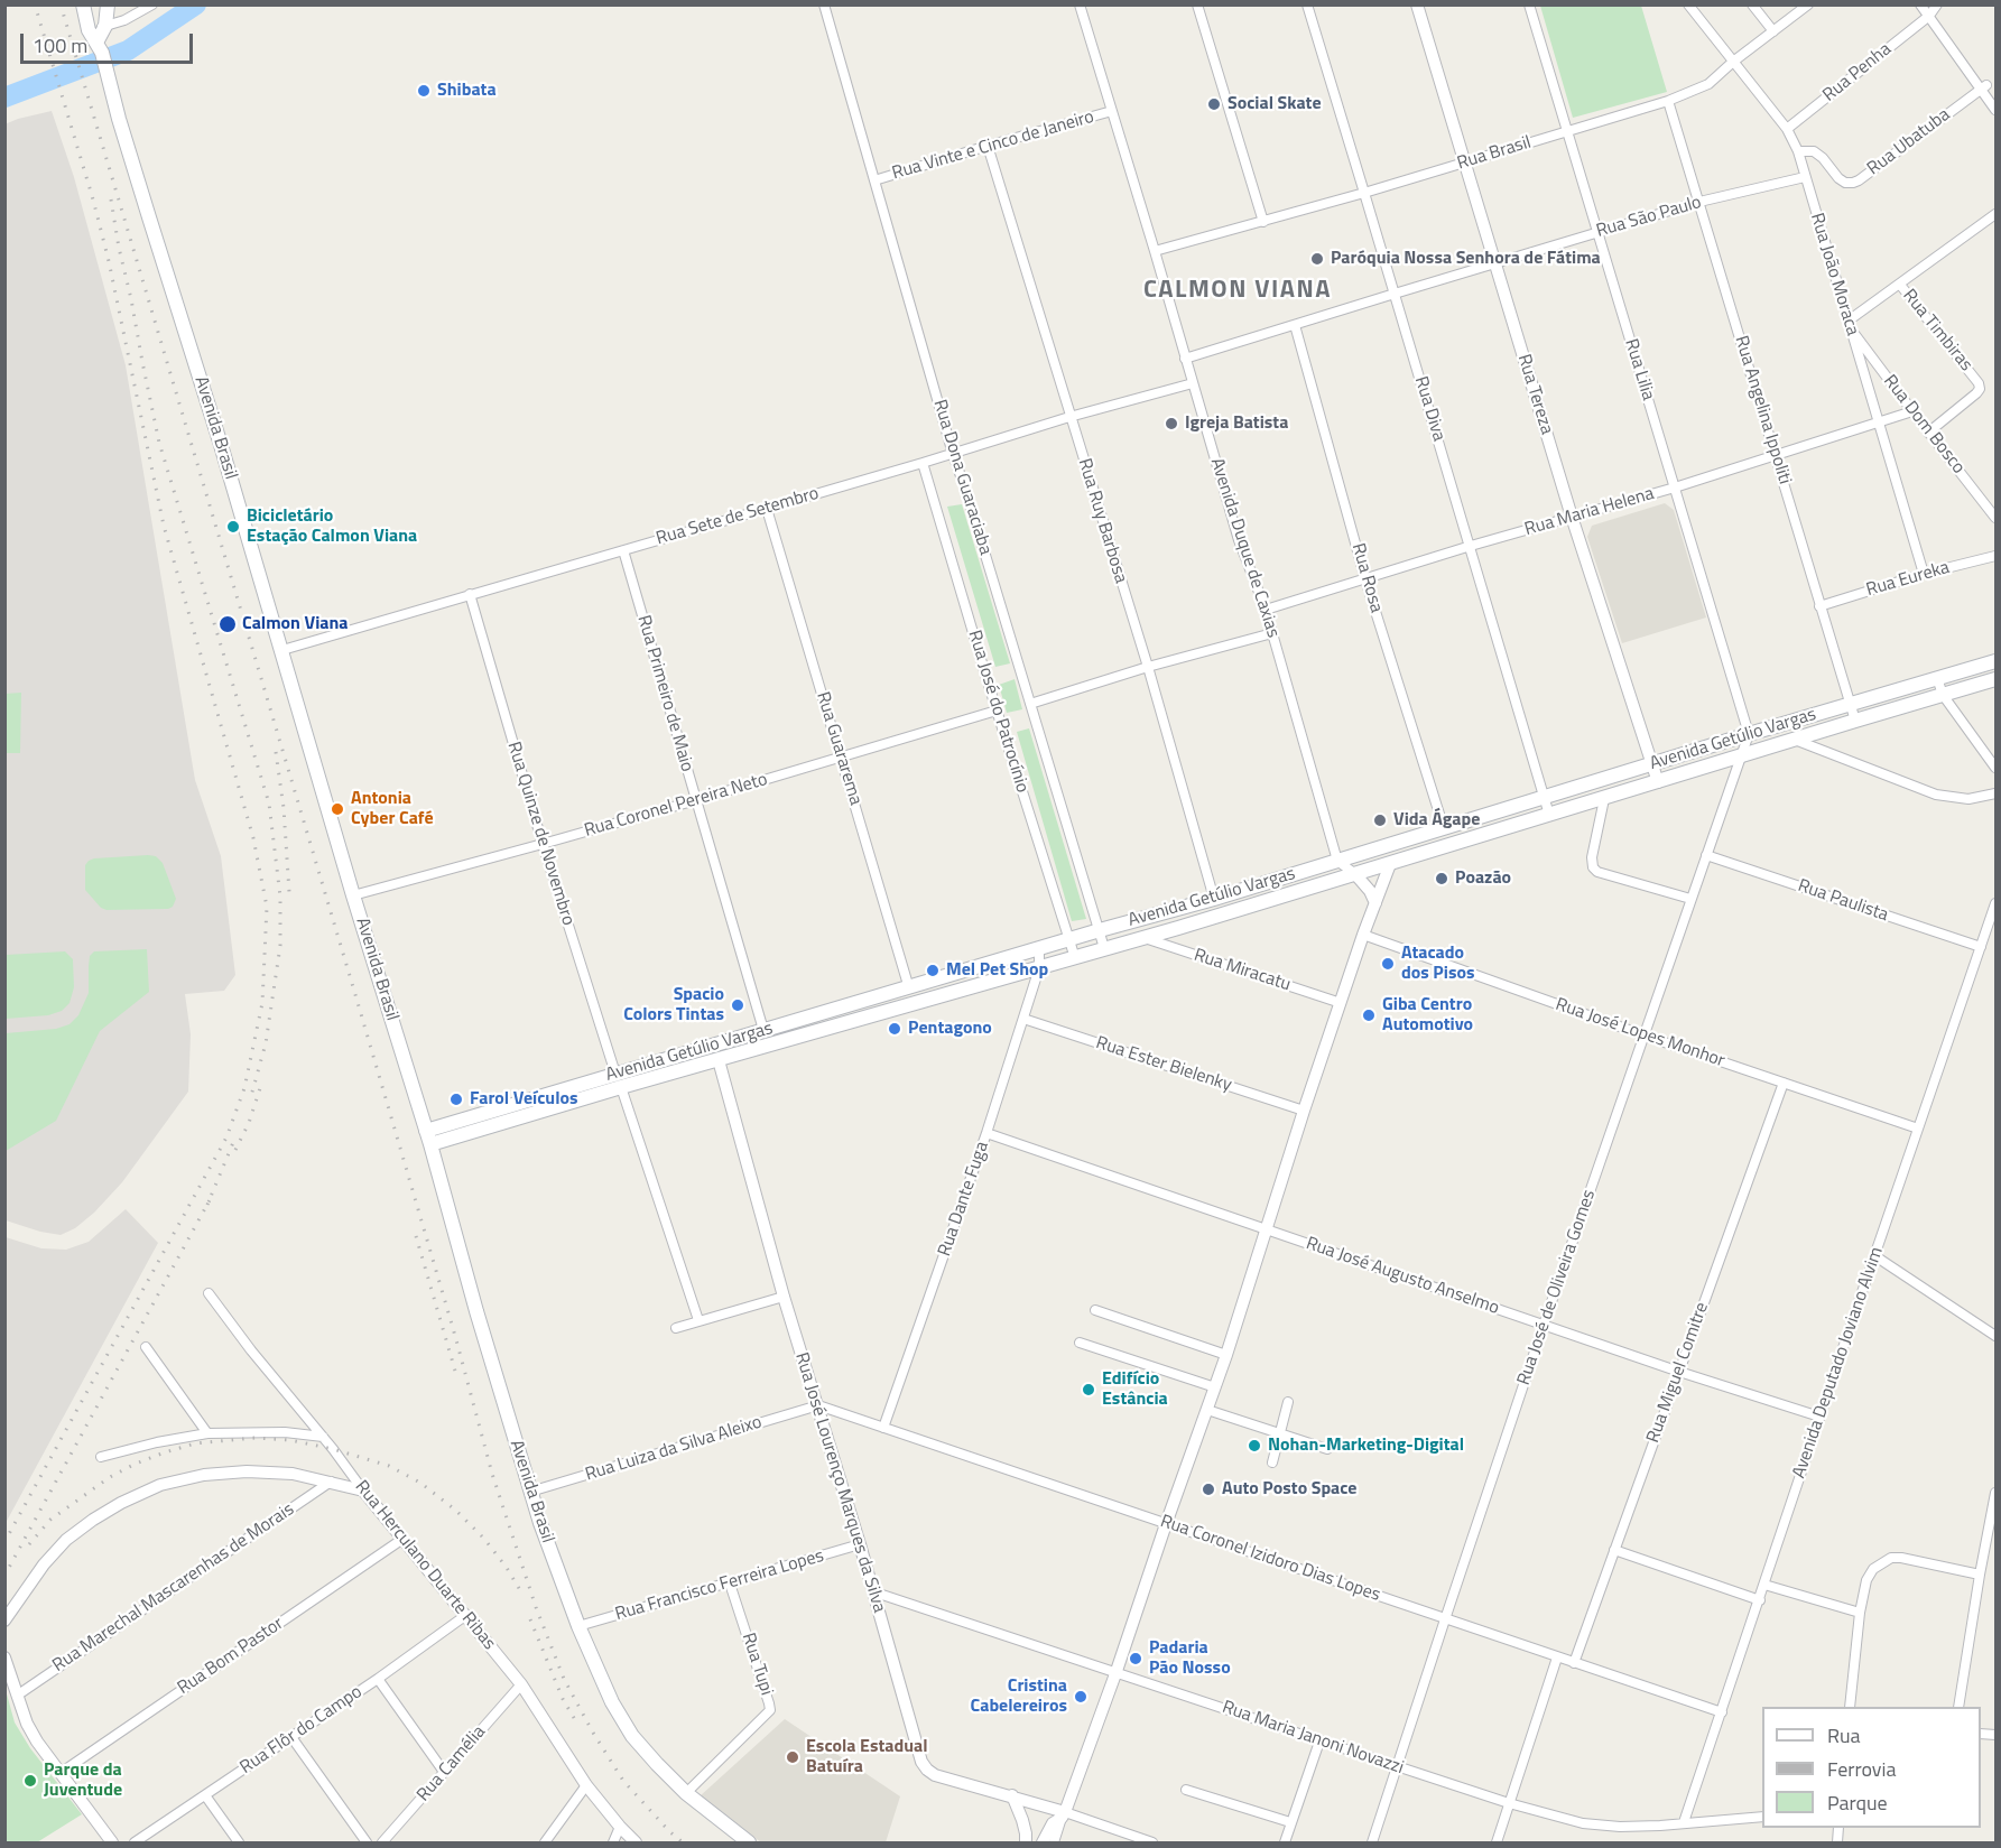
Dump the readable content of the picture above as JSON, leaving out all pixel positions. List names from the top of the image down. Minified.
{"streets":{"main road":["Avenida Brasil","Avenida Getúlio Vargas"],"street":["Rua Penha","Rua Ubatuba","Rua Vinte e Cinco de Janeiro","Rua Brasil","Rua São Paulo","Rua João Moraca","Rua Timbiras","Rua Lilia","Rua Tereza","Rua Diva","Rua Angelina Ippoliti","Rua Dom Bosco","Rua Dona Guaraciaba","Rua Maria Helena","Rua Sete de Setembro","Rua Ruy Barbosa","Avenida Duque de Caxias","Rua Rosa","Rua Eureka","Rua Primeiro de Maio","Rua José do Patrocínio","Rua Guararema","Rua Coronel Pereira Neto","Rua Quinze de Novembro","Rua Paulista","Rua Miracatu","Rua José Lopes Monhor","Rua Ester Bielenky","Rua Dante Fuga","Rua José Augusto Anselmo","Rua José de Oliveira Gomes","Avenida Deputado Joviano Alvim","Rua Miguel Comitre","Rua Luiza da Silva Aleixo","Rua José Lourenço Marques da Silva","Rua Coronel Izidoro Dias Lopes","Rua Herculano Duarte Ribas","Rua Francisco Ferreira Lopes","Rua Marechal Mascarenhas de Morais","Rua Bom Pastor","Rua Tupi","Rua Flôr do Campo","Rua Maria Janoni Novazzi","Rua Camélia"]},"crossings":[["Rua Penha","Rua João Moraca"],["Rua Ubatuba","Rua João Moraca"],["Rua Vinte e Cinco de Janeiro","Rua Dona Guaraciaba"],["Rua Vinte e Cinco de Janeiro","Rua Ruy Barbosa"],["Rua Vinte e Cinco de Janeiro","Avenida Duque de Caxias"],["Rua Brasil","Rua João Moraca"],["Rua Brasil","Rua Lilia"],["Rua Brasil","Rua Tereza"],["Rua Brasil","Rua Diva"],["Rua Brasil","Rua Angelina Ippoliti"],["Rua Brasil","Avenida Duque de Caxias"],["Rua São Paulo","Rua João Moraca"],["Rua São Paulo","Rua Lilia"],["Rua São Paulo","Rua Tereza"],["Rua São Paulo","Rua Diva"],["Rua São Paulo","Rua Angelina Ippoliti"],["Rua São Paulo","Avenida Duque de Caxias"],["Rua São Paulo","Rua Rosa"],["Rua João Moraca","Rua Dom Bosco"],["Rua João Moraca","Rua Maria Helena"],["Rua João Moraca","Rua Eureka"],["Rua Timbiras","Rua Dom Bosco"],["Rua Lilia","Rua Maria Helena"],["Rua Lilia","Avenida Getúlio Vargas"],["Rua Lilia","Rua José de Oliveira Gomes"],["Rua Tereza","Rua Maria Helena"],["Rua Tereza","Avenida Getúlio Vargas"],["Rua Diva","Rua Maria Helena"],["Rua Diva","Avenida Getúlio Vargas"],["Rua Angelina Ippoliti","Rua Maria Helena"],["Rua Angelina Ippoliti","Rua Eureka"],["Rua Angelina Ippoliti","Avenida Getúlio Vargas"],["Rua Dom Bosco","Rua Maria Helena"],["Avenida Brasil","Rua Sete de Setembro"],["Avenida Brasil","Avenida Getúlio Vargas"],["Avenida Brasil","Rua Coronel Pereira Neto"],["Avenida Brasil","Rua Luiza da Silva Aleixo"],["Avenida Brasil","Rua Francisco Ferreira Lopes"],["Avenida Brasil","Rua Tupi"],["Rua Dona Guaraciaba","Rua Sete de Setembro"],["Rua Dona Guaraciaba","Avenida Getúlio Vargas"],["Rua Maria Helena","Avenida Duque de Caxias"],["Rua Maria Helena","Rua Rosa"],["Rua Sete de Setembro","Rua Ruy Barbosa"],["Rua Sete de Setembro","Avenida Duque de Caxias"],["Rua Sete de Setembro","Rua Primeiro de Maio"],["Rua Sete de Setembro","Rua José do Patrocínio"],["Rua Sete de Setembro","Rua Guararema"],["Rua Sete de Setembro","Rua Quinze de Novembro"],["Rua Ruy Barbosa","Avenida Getúlio Vargas"],["Avenida Duque de Caxias","Avenida Getúlio Vargas"],["Rua Rosa","Avenida Getúlio Vargas"],["Rua Primeiro de Maio","Avenida Getúlio Vargas"],["Rua Primeiro de Maio","Rua Coronel Pereira Neto"],["Rua José do Patrocínio","Avenida Getúlio Vargas"],["Rua José do Patrocínio","Rua Coronel Pereira Neto"],["Avenida Getúlio Vargas","Rua Guararema"],["Avenida Getúlio Vargas","Rua Quinze de Novembro"],["Avenida Getúlio Vargas","Rua Miracatu"],["Avenida Getúlio Vargas","Rua Dante Fuga"],["Avenida Getúlio Vargas","Rua José de Oliveira Gomes"],["Avenida Getúlio Vargas","Rua José Lourenço Marques da Silva"],["Rua Guararema","Rua Coronel Pereira Neto"],["Rua Coronel Pereira Neto","Rua Quinze de Novembro"],["Rua Paulista","Rua José de Oliveira Gomes"],["Rua Paulista","Avenida Deputado Joviano Alvim"],["Rua José Lopes Monhor","Rua José de Oliveira Gomes"],["Rua José Lopes Monhor","Avenida Deputado Joviano Alvim"],["Rua José Lopes Monhor","Rua Miguel Comitre"],["Rua Ester Bielenky","Rua Dante Fuga"],["Rua Dante Fuga","Rua José Augusto Anselmo"],["Rua Dante Fuga","Rua Coronel Izidoro Dias Lopes"],["Rua José Augusto Anselmo","Rua José de Oliveira Gomes"],["Rua José Augusto Anselmo","Avenida Deputado Joviano Alvim"],["Rua José Augusto Anselmo","Rua Miguel Comitre"],["Rua José de Oliveira Gomes","Rua Coronel Izidoro Dias Lopes"],["Rua José de Oliveira Gomes","Rua Maria Janoni Novazzi"],["Avenida Deputado Joviano Alvim","Rua Coronel Izidoro Dias Lopes"],["Avenida Deputado Joviano Alvim","Rua Maria Janoni Novazzi"],["Rua Miguel Comitre","Rua Coronel Izidoro Dias Lopes"],["Rua Luiza da Silva Aleixo","Rua José Lourenço Marques da Silva"],["Rua Luiza da Silva Aleixo","Rua Coronel Izidoro Dias Lopes"],["Rua José Lourenço Marques da Silva","Rua Coronel Izidoro Dias Lopes"],["Rua José Lourenço Marques da Silva","Rua Francisco Ferreira Lopes"],["Rua José Lourenço Marques da Silva","Rua Maria Janoni Novazzi"],["Rua Herculano Duarte Ribas","Rua Bom Pastor"],["Rua Herculano Duarte Ribas","Rua Flôr do Campo"],["Rua Herculano Duarte Ribas","Rua Camélia"],["Rua Francisco Ferreira Lopes","Rua Tupi"]],"districts":["CALMON VIANA"],"places":["Shibata","Social Skate","Paróquia Nossa Senhora de Fátima","Igreja Batista","Bicicletário Estação Calmon Viana","Calmon Viana","Antonia Cyber Café","Vida Ágape","Poazão","Atacado dos Pisos","Mel Pet Shop","Spacio Colors Tintas","Giba Centro Automotivo","Pentagono","Farol Veículos","Edifício Estância","Nohan-Marketing-Digital","Auto Posto Space","Padaria Pão Nosso","Cristina Cabelereiros","Escola Estadual Batuíra","Parque da Juventude"],"legend":["Rua","Ferrovia","Parque"],"scale_bar":"100 m"}
